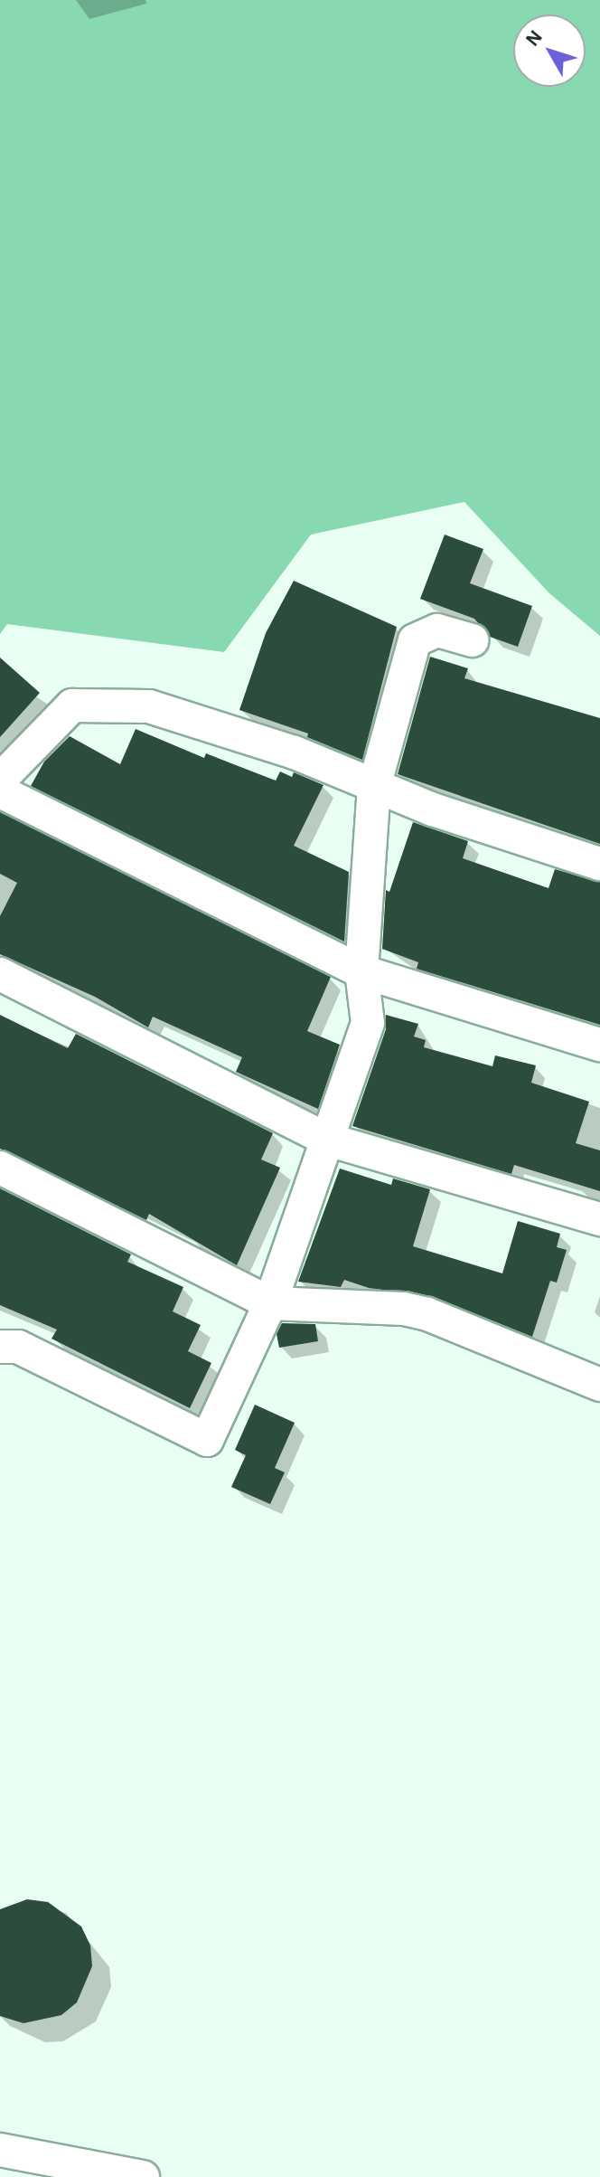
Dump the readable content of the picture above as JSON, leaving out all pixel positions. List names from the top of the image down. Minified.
{"north":"top left"}
